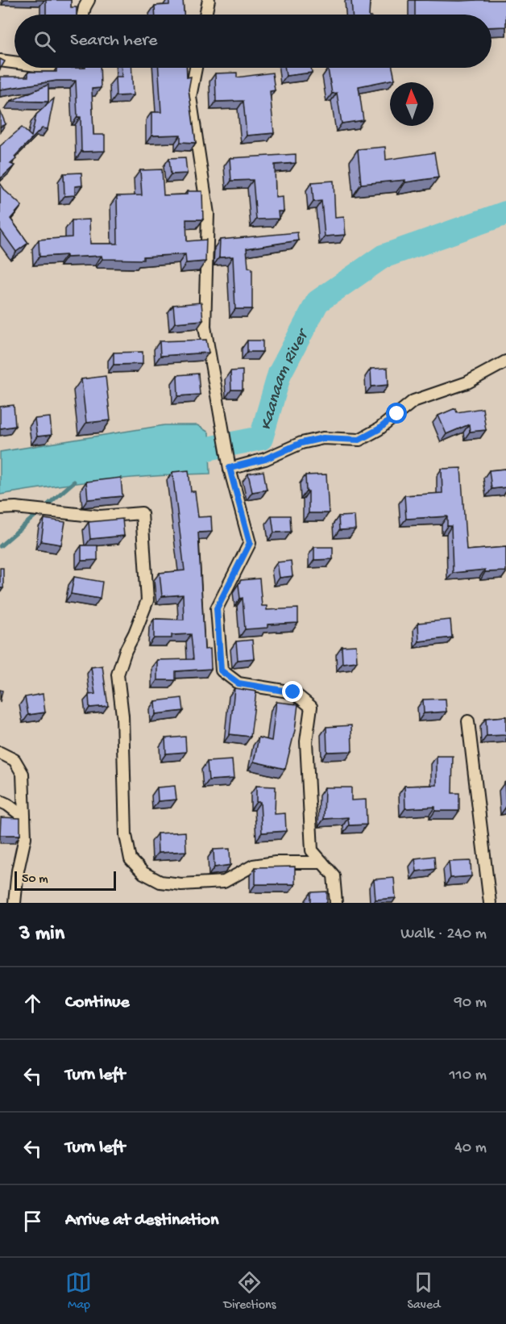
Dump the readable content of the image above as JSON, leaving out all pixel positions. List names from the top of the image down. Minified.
{"water":["Kaanaam River"],"scale_bar":"50 m","north":"top","page":{"search":"Search here","scale":"50 m","heading":["3 min","Walk · 240 m"],"list":[["Continue","90 m"],["Turn left","110 m"],["Turn left","40 m"],"Arrive at destination"],"nav":["Map","Directions","Saved"]}}
